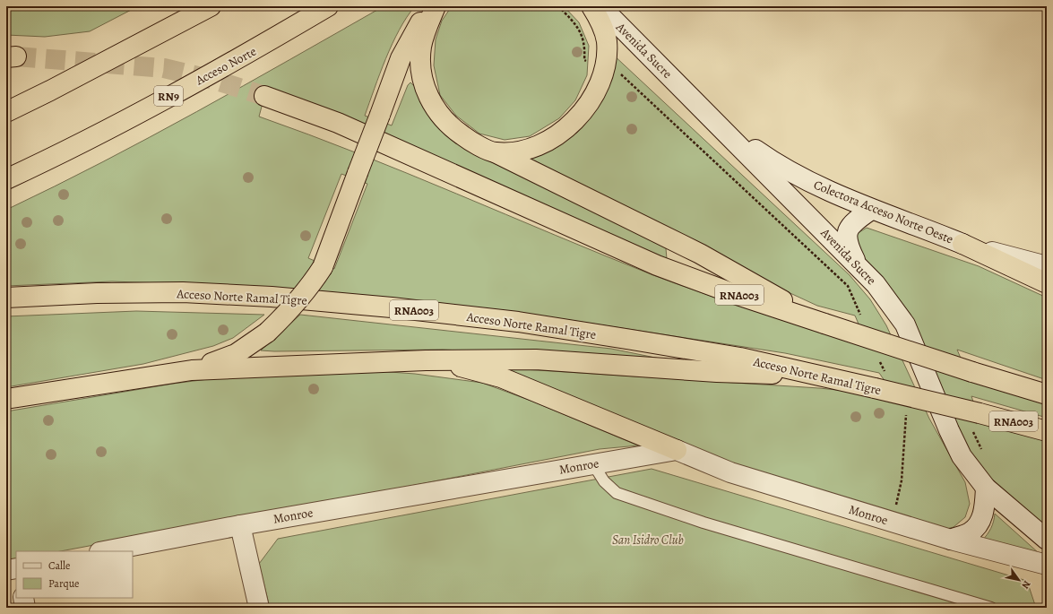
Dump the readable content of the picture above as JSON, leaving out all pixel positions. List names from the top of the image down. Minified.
{"streets":{"highway":["Acceso Norte","RN9","RNA003","Acceso Norte Ramal Tigre"],"street":["Avenida Sucre","Colectora Acceso Norte Oeste","Monroe"]},"crossings":[["Avenida Sucre","Colectora Acceso Norte Oeste"]],"parks":["San Isidro Club"],"legend":["Calle","Parque"],"north":"bottom right"}
